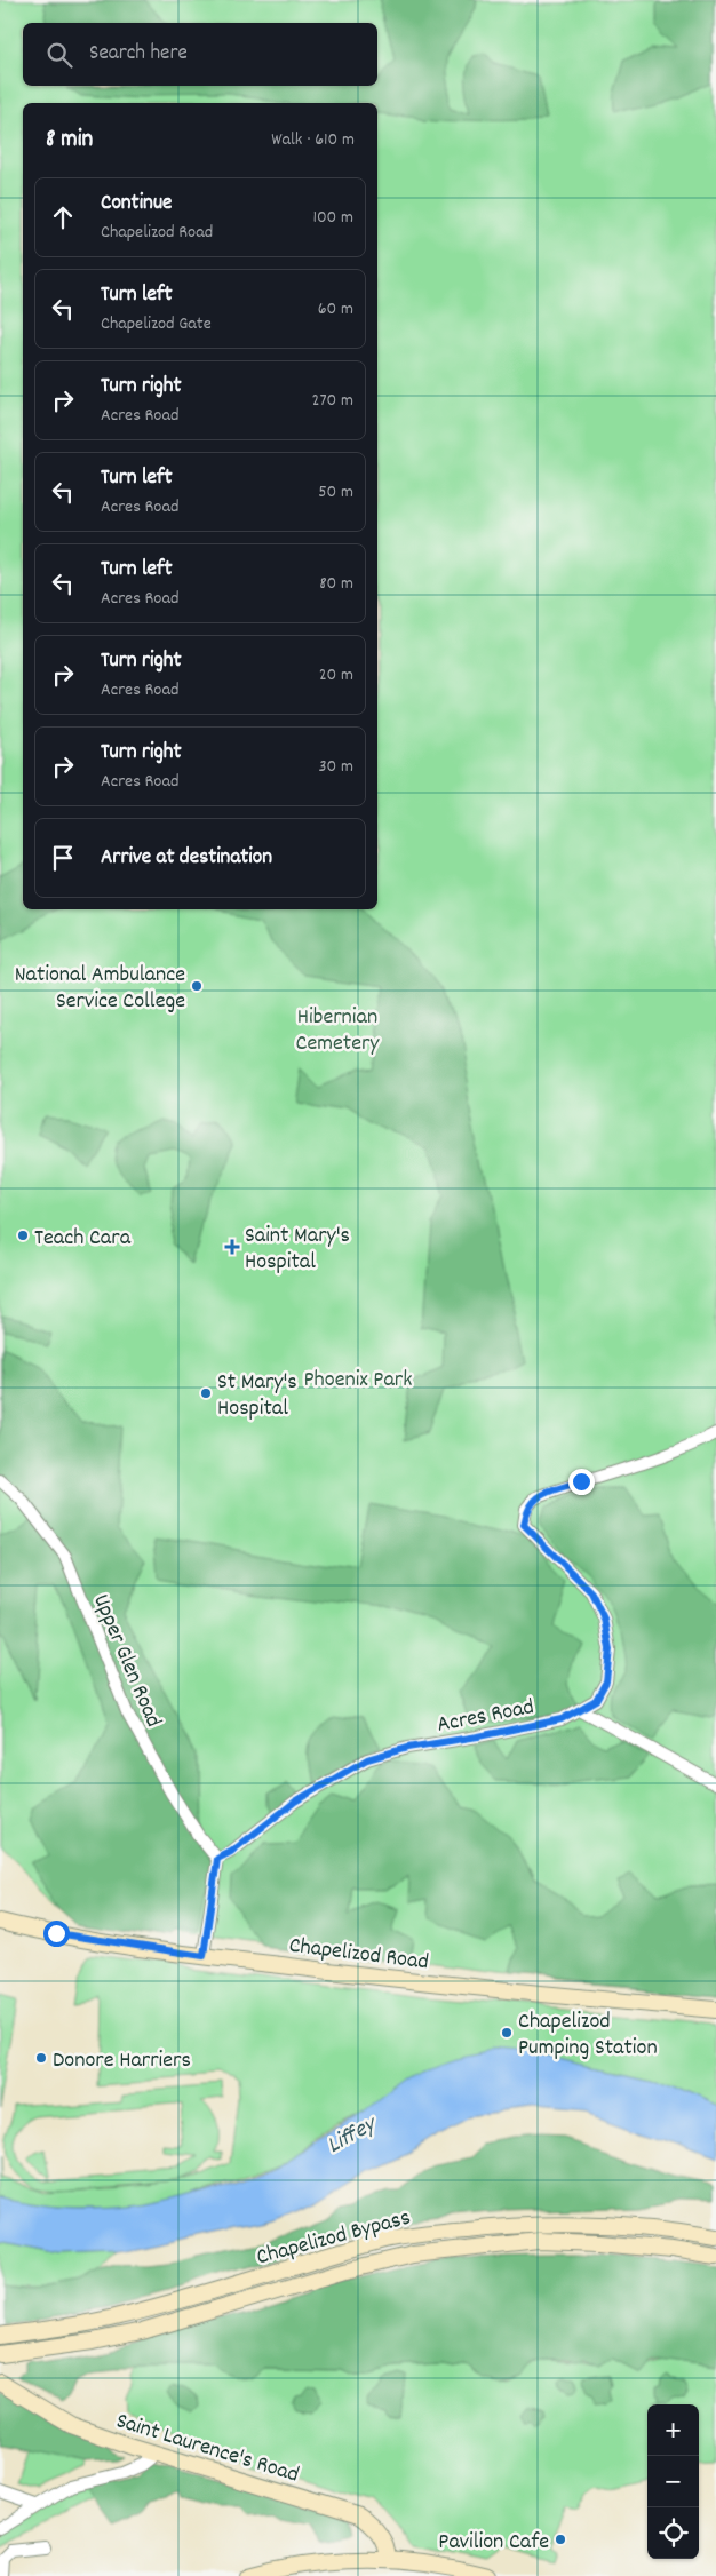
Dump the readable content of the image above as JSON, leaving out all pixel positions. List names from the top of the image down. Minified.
{"streets":{"main road":["Chapelizod Road","Chapelizod Bypass","Saint Laurence's Road"],"street":["Upper Glen Road","Acres Road"]},"crossings":[["Upper Glen Road","Acres Road"]],"water":["Liffey"],"parks":["Hibernian Cemetery","Phoenix Park"],"places":{"other":["National Ambulance Service College","Teach Cara","St Mary's Hospital","Chapelizod Pumping Station","Donore Harriers","Pavilion Cafe"],"health":["Saint Mary's Hospital"]},"page":{"search":"Search here","heading":["8 min","Walk · 610 m"],"list":[["Continue","Chapelizod Road","100 m"],["Turn left","Chapelizod Gate","60 m"],["Turn right","Acres Road","270 m"],["Turn left","Acres Road","50 m"],["Turn left","Acres Road","80 m"],["Turn right","Acres Road","20 m"],["Turn right","Acres Road","30 m"],"Arrive at destination"],"map_buttons":["+","−"]}}
